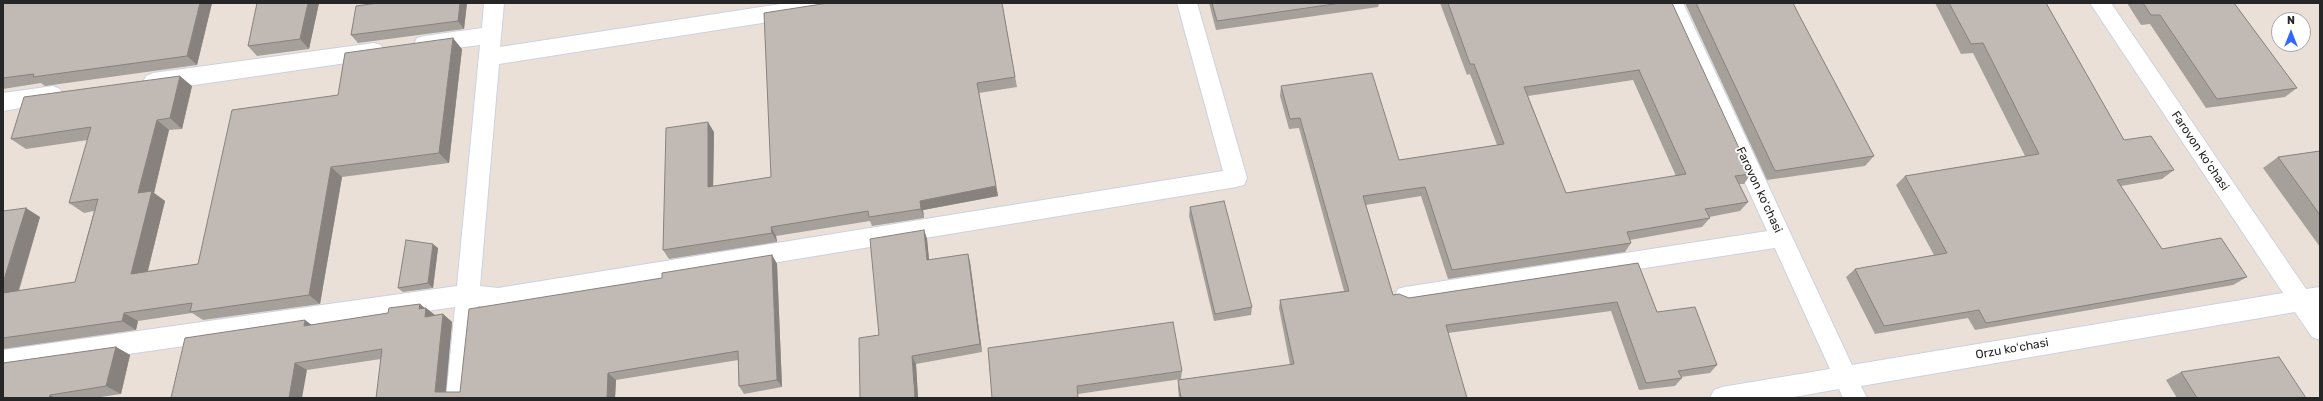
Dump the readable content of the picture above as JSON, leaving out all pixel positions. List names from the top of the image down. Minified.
{"streets":{"street":["Farovon koʻchasi","Orzu koʻchasi"]},"crossings":[["Farovon koʻchasi","Orzu koʻchasi"]],"north":"top"}
